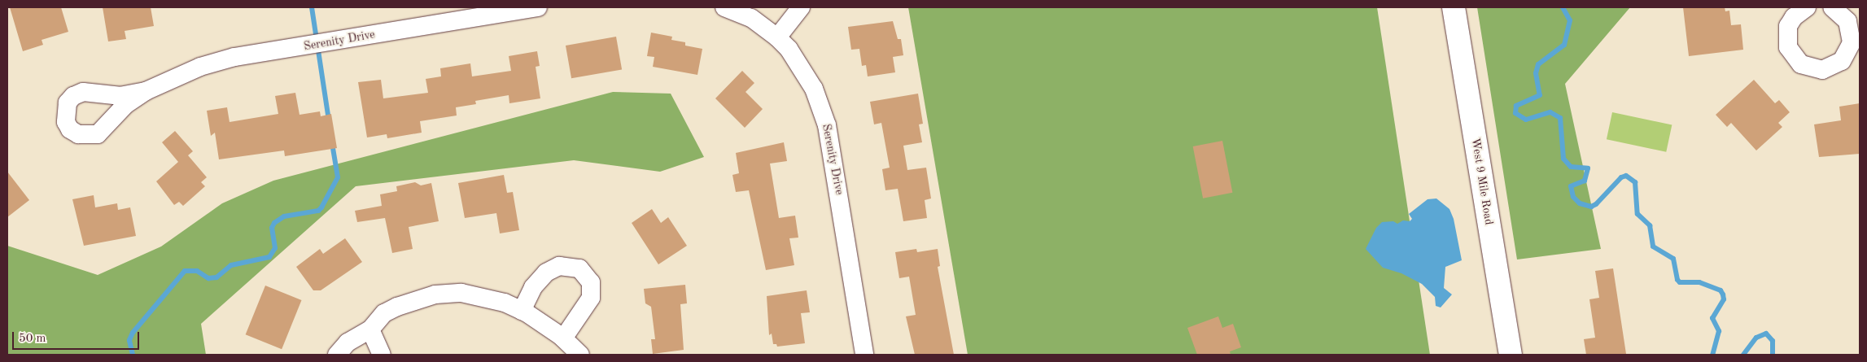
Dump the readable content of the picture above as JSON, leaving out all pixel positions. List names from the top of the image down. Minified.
{"streets":{"street":["Serenity Drive","West 9 Mile Road"]},"scale_bar":"50 m"}
